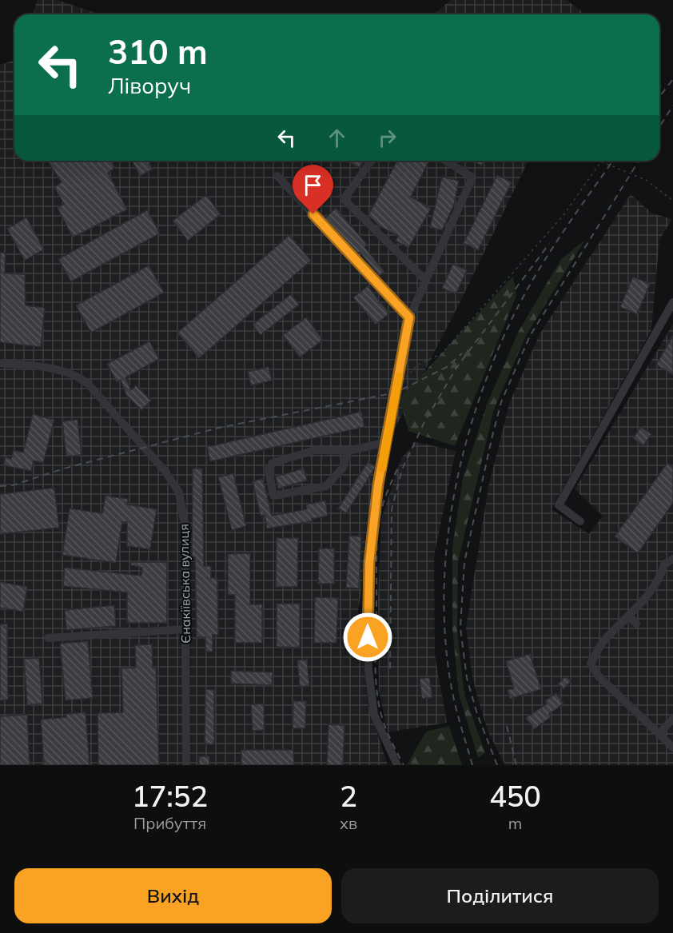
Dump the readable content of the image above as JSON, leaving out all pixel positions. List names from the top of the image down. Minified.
{"streets":{"street":["Єнакіївська вулиця"]},"page":{"turn":["310 m","Ліворуч"],"eta":["17:52","Прибуття","2","хв","450","m"],"buttons":["Вихід","Поділитися"]}}
